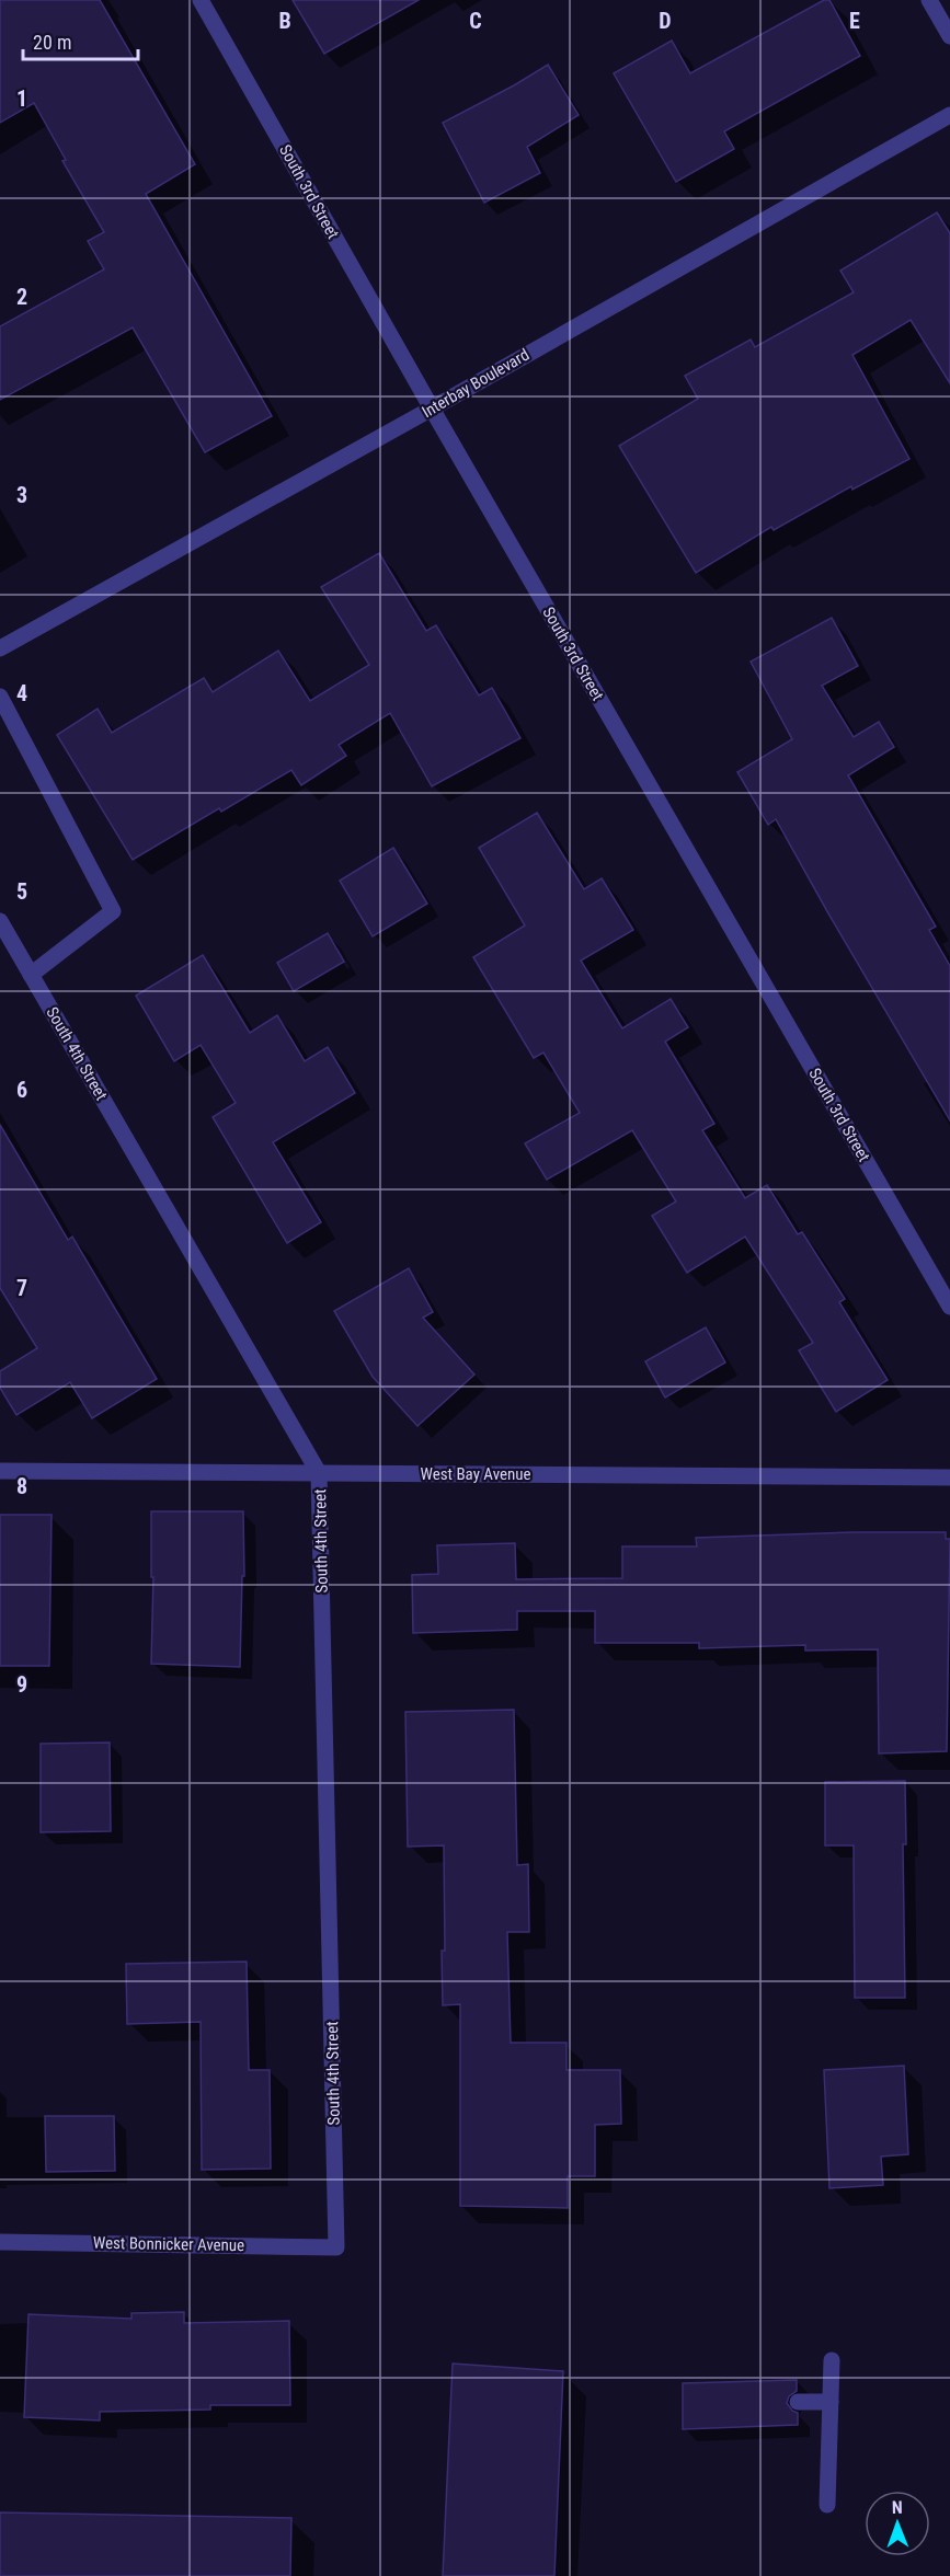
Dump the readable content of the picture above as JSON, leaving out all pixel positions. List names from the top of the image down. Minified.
{"streets":{"street":["South 3rd Street","Interbay Boulevard","South 4th Street","West Bay Avenue","West Bonnicker Avenue"]},"crossings":[["South 3rd Street","Interbay Boulevard"],["South 4th Street","West Bay Avenue"],["South 4th Street","West Bonnicker Avenue"]],"scale_bar":"20 m","north":"top","grid":{"columns":["B","C","D","E"],"rows":["1","2","3","4","5","6","7","8","9"]}}
